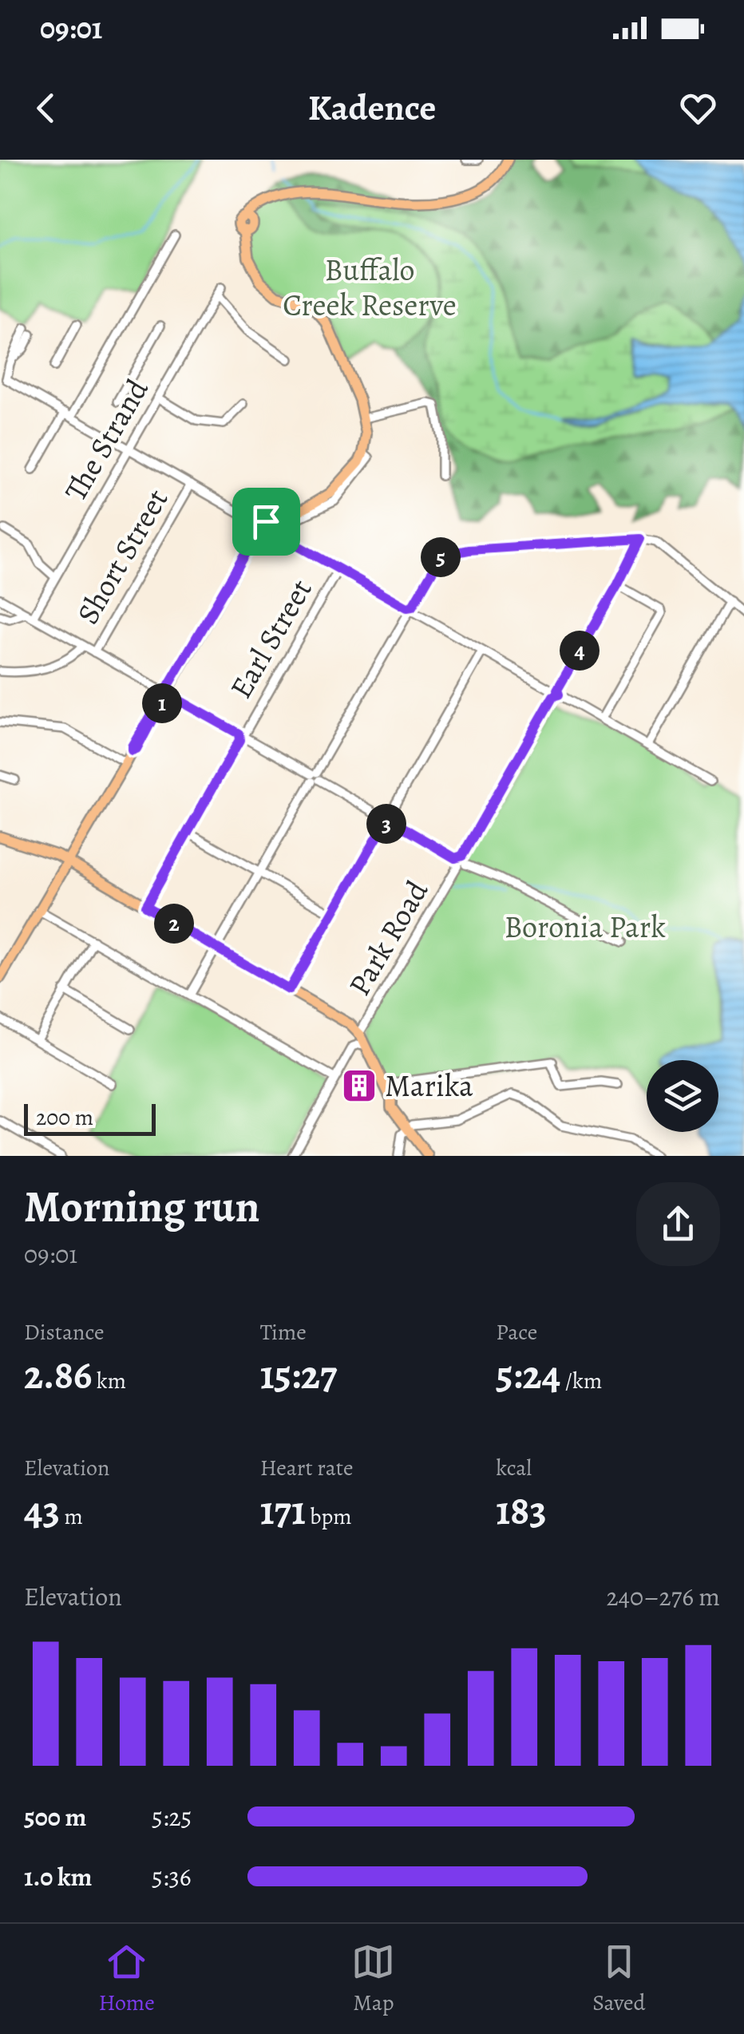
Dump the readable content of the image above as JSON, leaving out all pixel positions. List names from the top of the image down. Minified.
{"streets":{"street":["The Strand","Short Street","Earl Street","Park Road"]},"parks":["Buffalo Creek Reserve","Boronia Park"],"places":{"building":["Marika"]},"scale_bar":"200 m","page":{"status":"09:01","header":"Kadence","pins":["5","4","1","3","2"],"scale":"200 m","heading":["Morning run","09:01"],"stats":[["Distance","2.86 km"],["Time","15:27"],["Pace","5:24 /km"],["Elevation","43 m"],["Heart rate","171 bpm"],["kcal","183"]],"chart":["Elevation","240–276 m"],"list":[{"name":"500 m","note":"5:25"},{"name":"1.0 km","note":"5:36"}],"tabs":["Home","Map","Saved"]}}
